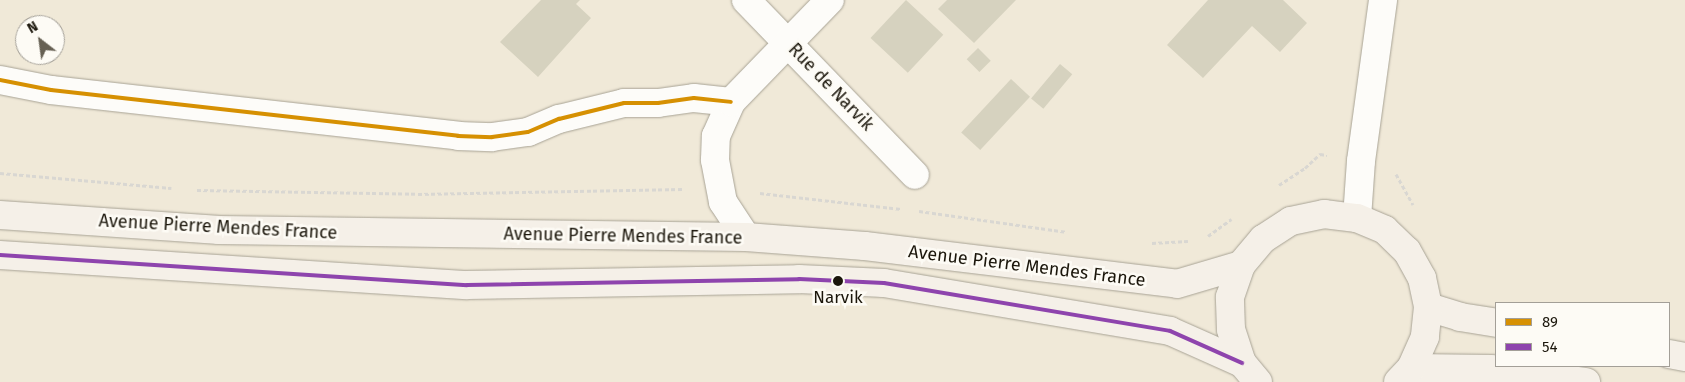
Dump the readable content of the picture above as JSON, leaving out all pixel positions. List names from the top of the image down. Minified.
{"streets":{"main road":["Avenue Pierre Mendes France"],"street":["Rue de Narvik"]},"places":["Narvik"],"lines":["transit line 89","transit line 54"],"legend":["89","54"],"north":"top left"}
